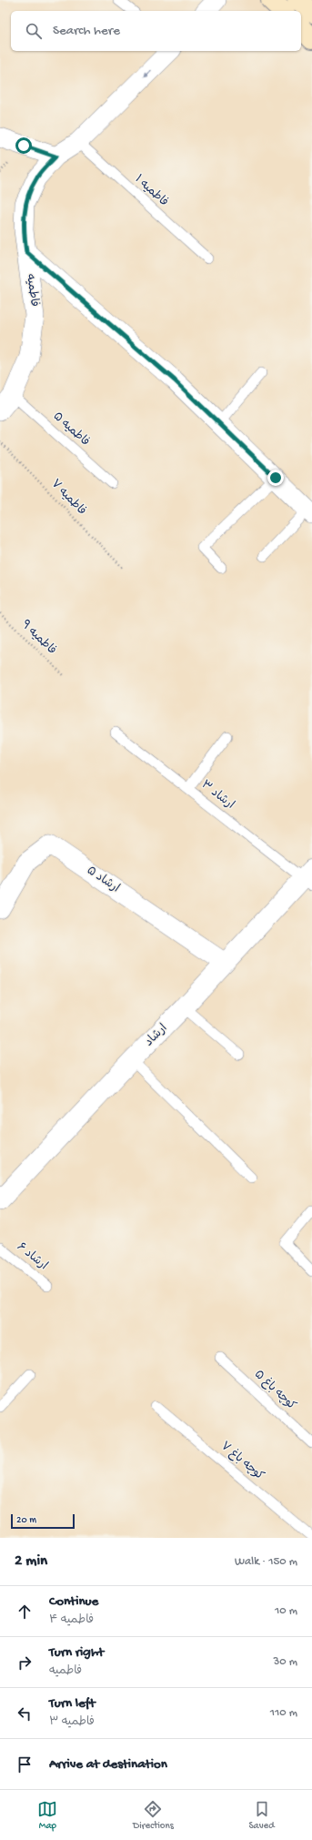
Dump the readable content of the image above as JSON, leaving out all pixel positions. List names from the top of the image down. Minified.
{"streets":{"street":["فاطمیه","ارشاد ۵","ارشاد"],"lane":["فاطمیه ۱","فاطمیه ۵","ارشاد ۳","ارشاد ۶","کوچه باغ ۵","کوچه باغ ۷"],"path":["فاطمیه ۷","فاطمیه ۹"]},"crossings":[["فاطمیه ۱","فاطمیه"],["فاطمیه","فاطمیه ۵"],["ارشاد ۳","ارشاد"],["ارشاد ۵","ارشاد"]],"scale_bar":"20 m","page":{"search":"Search here","scale":"20 m","heading":["2 min","Walk · 150 m"],"list":[["Continue","فاطمیه ۴","10 m"],["Turn right","فاطمیه","30 m"],["Turn left","فاطمیه ۳","110 m"],"Arrive at destination"],"nav":["Map","Directions","Saved"]}}
